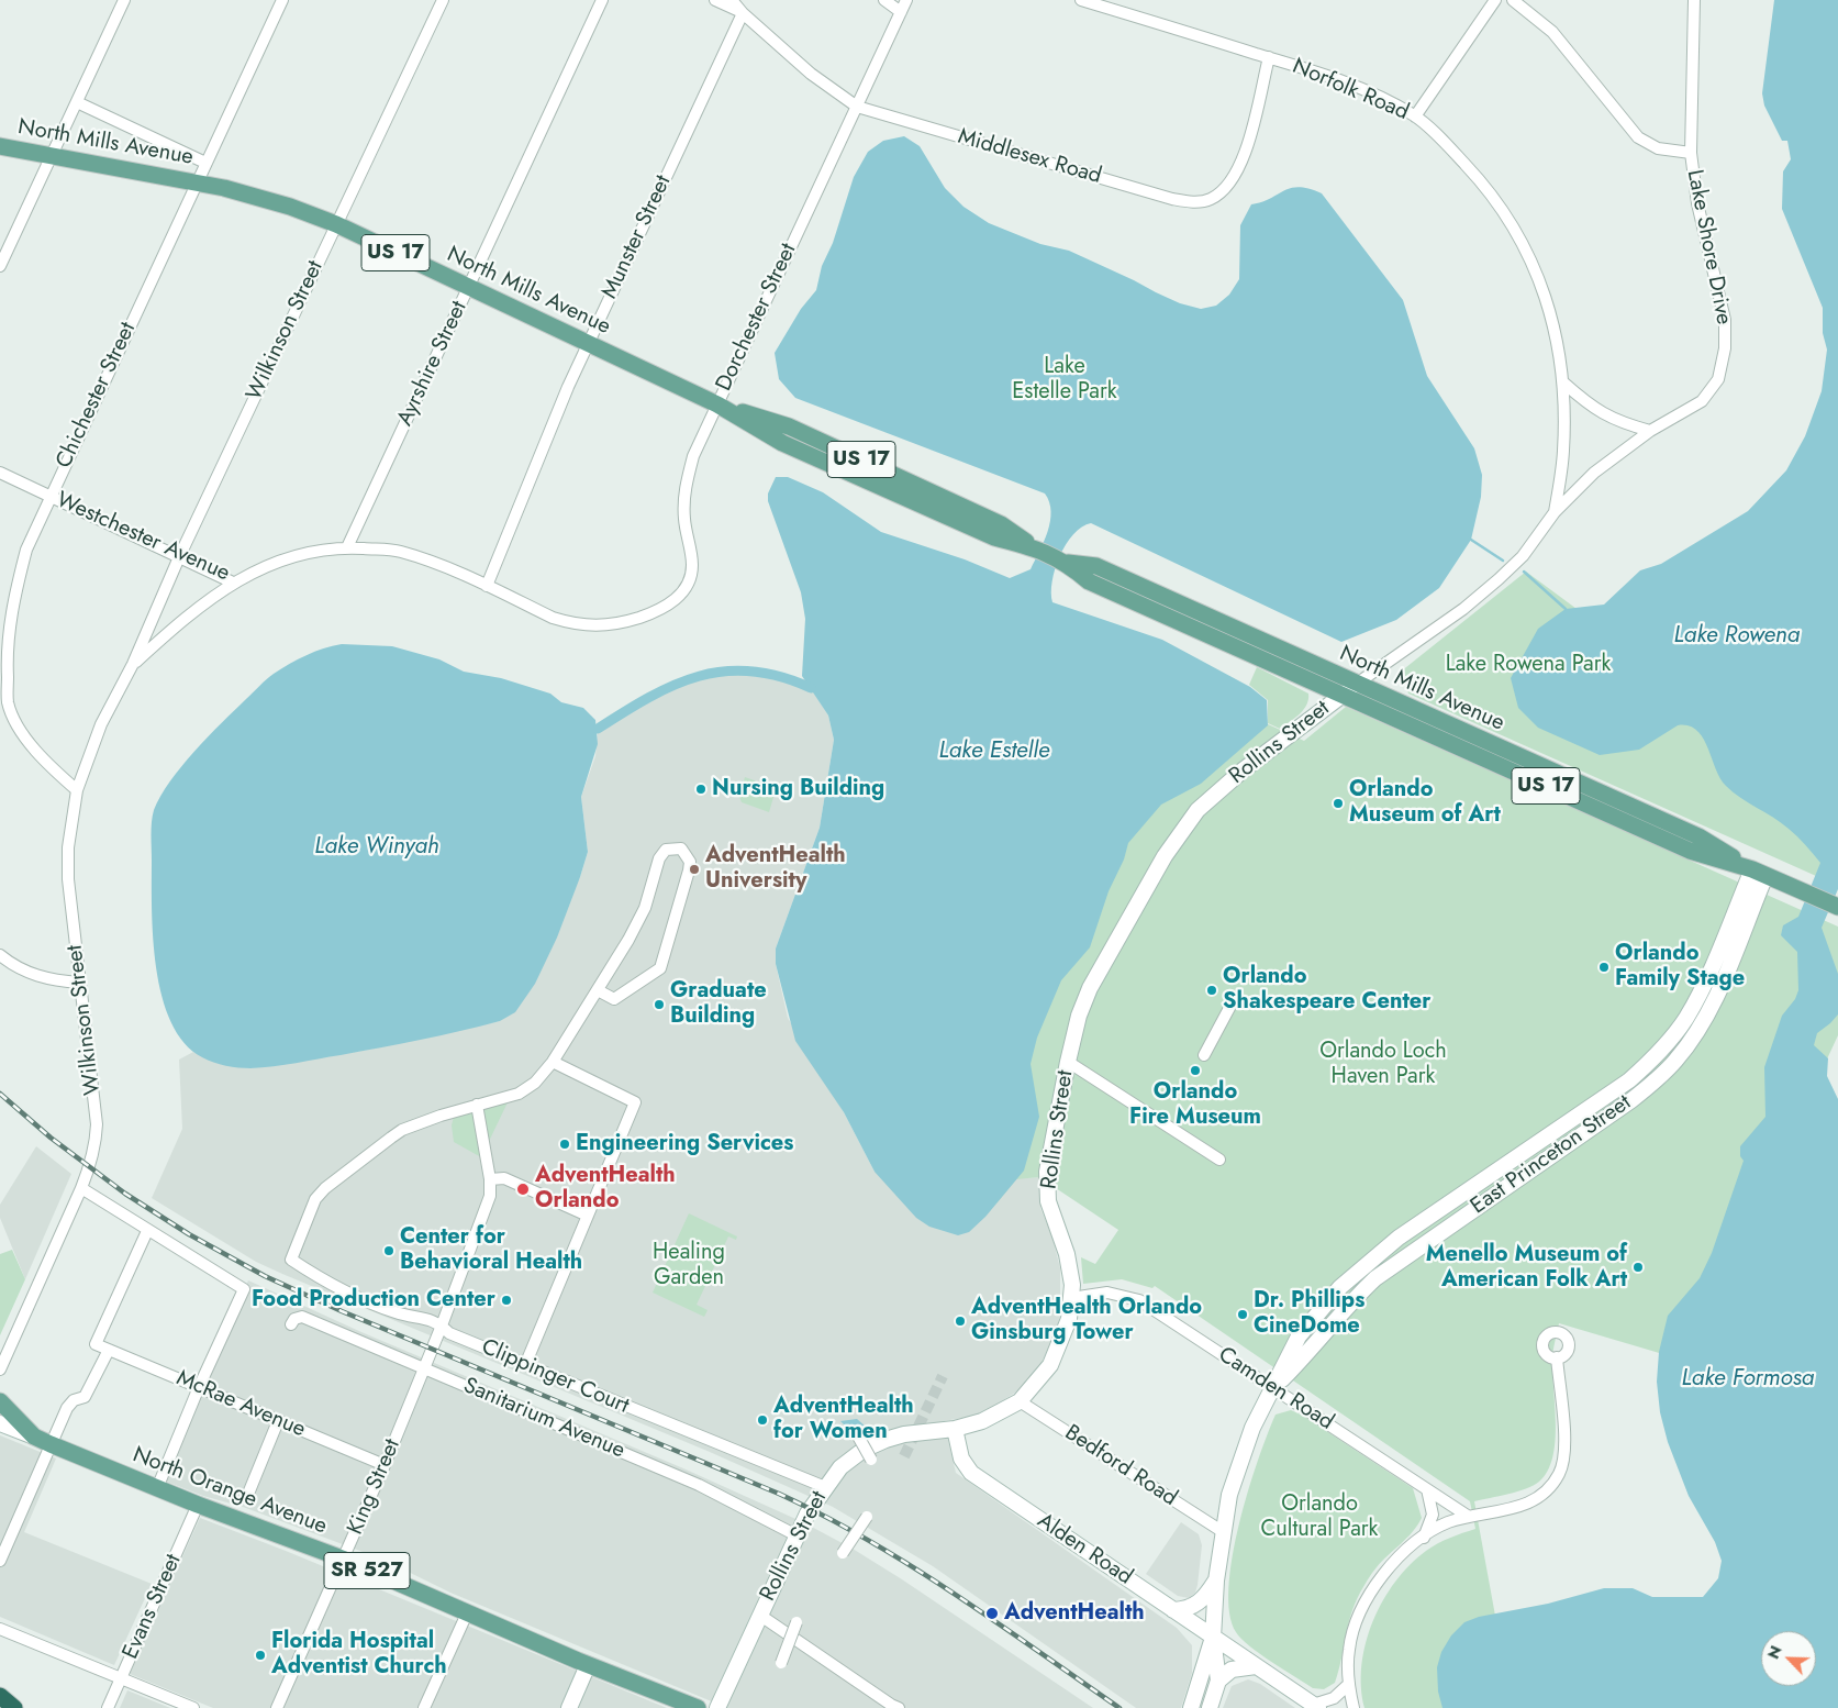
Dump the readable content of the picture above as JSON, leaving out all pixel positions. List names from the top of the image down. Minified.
{"streets":{"main road":["North Mills Avenue","US 17","North Orange Avenue","SR 527"],"street":["Norfolk Road","Middlesex Road","Munster Street","Lake Shore Drive","Dorchester Street","Wilkinson Street","Ayrshire Street","Chichester Street","Westchester Avenue","Rollins Street","East Princeton Street","Clippinger Court","Camden Road","McRae Avenue","Sanitarium Avenue","Bedford Road","King Street","Alden Road","Evans Street"]},"crossings":[["Norfolk Road","Middlesex Road"],["Norfolk Road","Lake Shore Drive"],["North Mills Avenue","Munster Street"],["North Mills Avenue","Lake Shore Drive"],["North Mills Avenue","Dorchester Street"],["North Mills Avenue","Wilkinson Street"],["North Mills Avenue","Ayrshire Street"],["North Mills Avenue","Chichester Street"],["North Mills Avenue","Rollins Street"],["North Mills Avenue","East Princeton Street"],["Middlesex Road","Munster Street"],["Middlesex Road","Dorchester Street"],["Munster Street","Westchester Avenue"],["Lake Shore Drive","Rollins Street"],["Dorchester Street","Westchester Avenue"],["Wilkinson Street","Chichester Street"],["Wilkinson Street","Westchester Avenue"],["Ayrshire Street","Westchester Avenue"],["Chichester Street","Westchester Avenue"],["Rollins Street","Clippinger Court"],["Rollins Street","Camden Road"],["Rollins Street","Sanitarium Avenue"],["Rollins Street","Bedford Road"],["Rollins Street","Alden Road"],["East Princeton Street","Camden Road"],["East Princeton Street","Bedford Road"],["East Princeton Street","Alden Road"],["Clippinger Court","King Street"],["McRae Avenue","King Street"],["Sanitarium Avenue","King Street"],["King Street","North Orange Avenue"],["North Orange Avenue","Evans Street"]],"water":["Lake Rowena","Lake Estelle","Lake Winyah","Lake Formosa"],"parks":["Lake Estelle Park","Lake Rowena Park","Orlando Loch Haven Park","Healing Garden","Orlando Cultural Park"],"places":["Nursing Building","Orlando Museum of Art","AdventHealth University","Orlando Family Stage","Orlando Shakespeare Center","Graduate Building","Orlando Fire Museum","Engineering Services","AdventHealth Orlando","Center for Behavioral Health","Menello Museum of American Folk Art","Food Production Center","Dr. Phillips CineDome","AdventHealth Orlando Ginsburg Tower","AdventHealth for Women","AdventHealth","Florida Hospital Adventist Church"],"north":"top left"}
